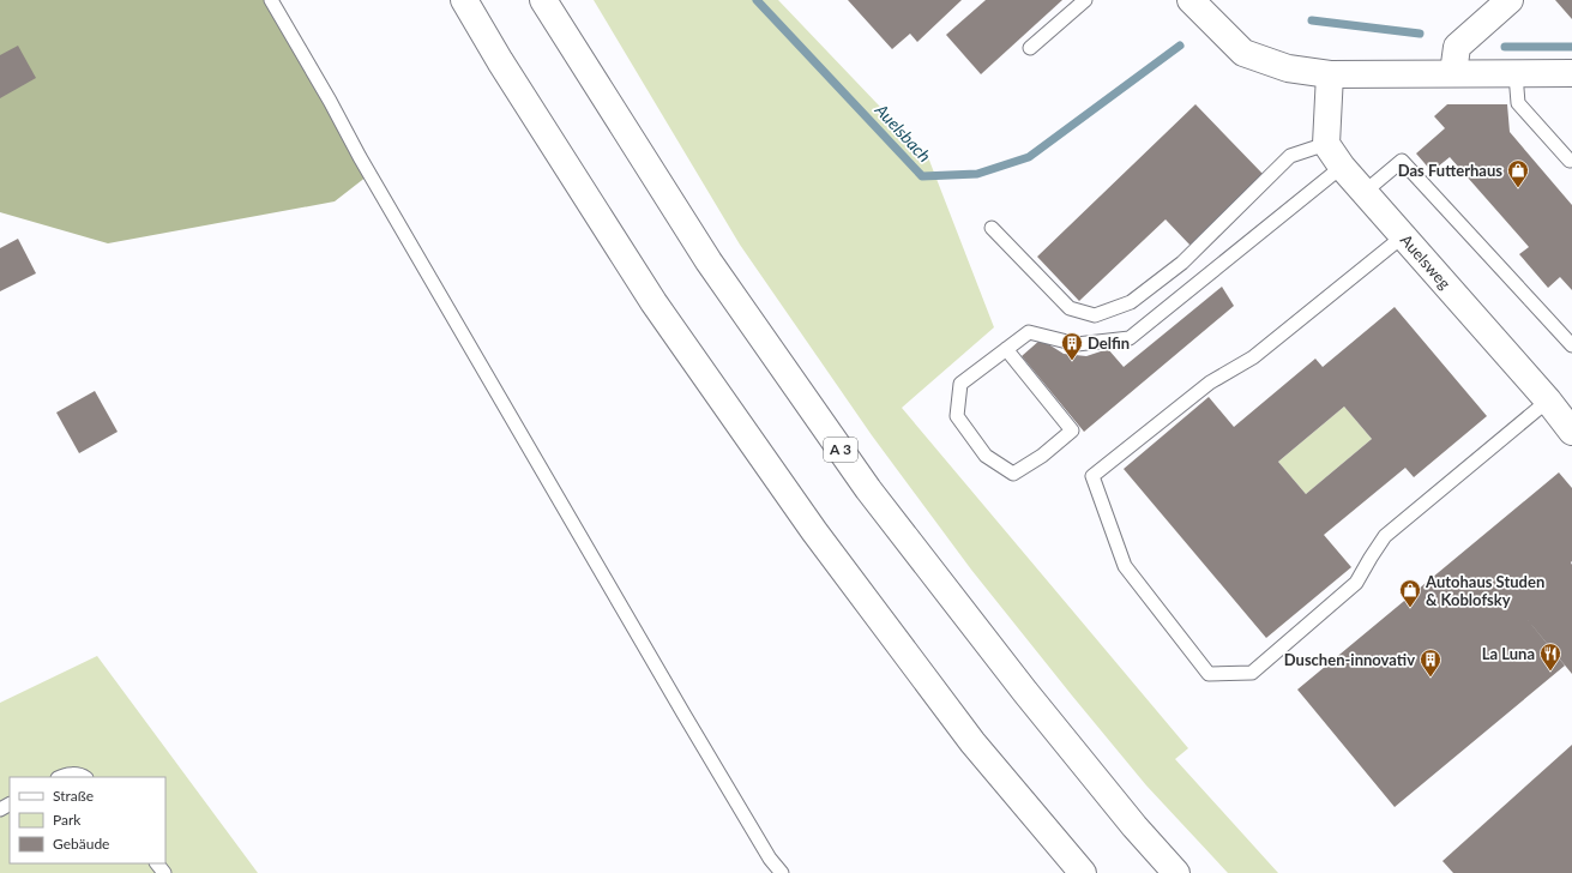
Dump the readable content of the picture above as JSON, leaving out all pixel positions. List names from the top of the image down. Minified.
{"streets":{"main road":["Auelsweg","A 3"]},"water":["Auelsbach"],"places":{"shop":["Das Futterhaus","Autohaus Studen & Koblofsky"],"building":["Delfin","Duschen-innovativ"],"restaurant":["La Luna"]},"legend":["Straße","Park","Gebäude"]}
